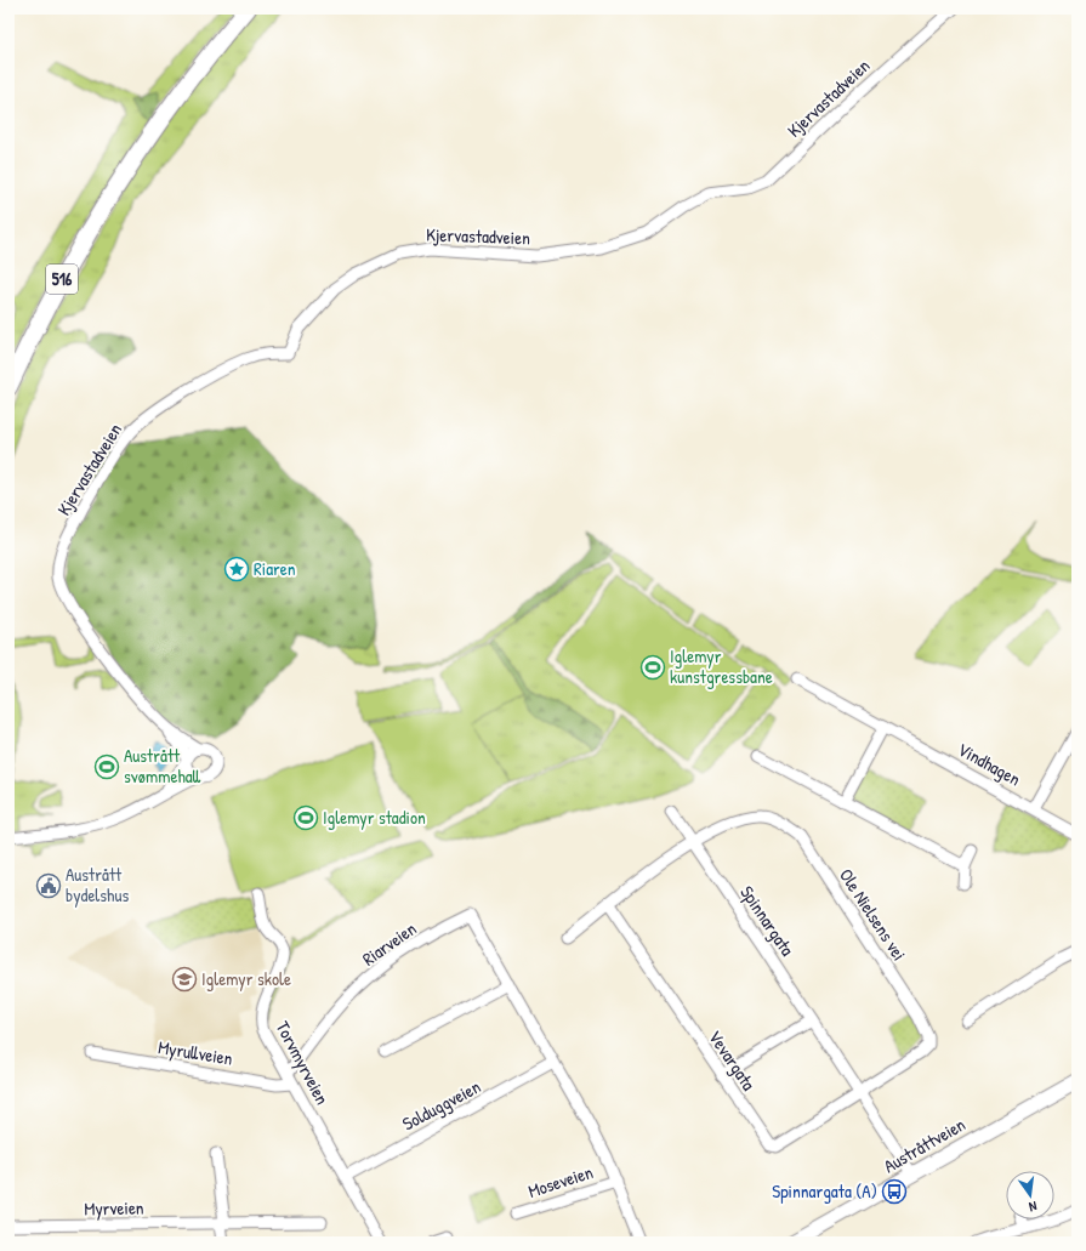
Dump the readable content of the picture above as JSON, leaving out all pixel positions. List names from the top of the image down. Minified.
{"streets":{"main road":["516","Austråttveien"],"street":["Kjervastadveien","Vindhagen","Ole Nielsens vei","Spinnargata","Riarveien","Myrullveien","Vevargata","Torvmyrveien","Solduggveien","Moseveien","Myrveien"]},"crossings":[["Ole Nielsens vei","Spinnargata"],["Ole Nielsens vei","Vevargata"],["Spinnargata","Vevargata"],["Spinnargata","Austråttveien"],["Riarveien","Myrullveien"],["Riarveien","Torvmyrveien"],["Riarveien","Solduggveien"],["Riarveien","Moseveien"],["Myrullveien","Torvmyrveien"],["Torvmyrveien","Solduggveien"]],"places":{"place":["Riaren"],"sports":["Iglemyr kunstgressbane","Austrått svømmehall","Iglemyr stadion"],"public building":["Austrått bydelshus"],"school or university":["Iglemyr skole"],"bus stop":["Spinnargata (A)"]},"north":"bottom"}
